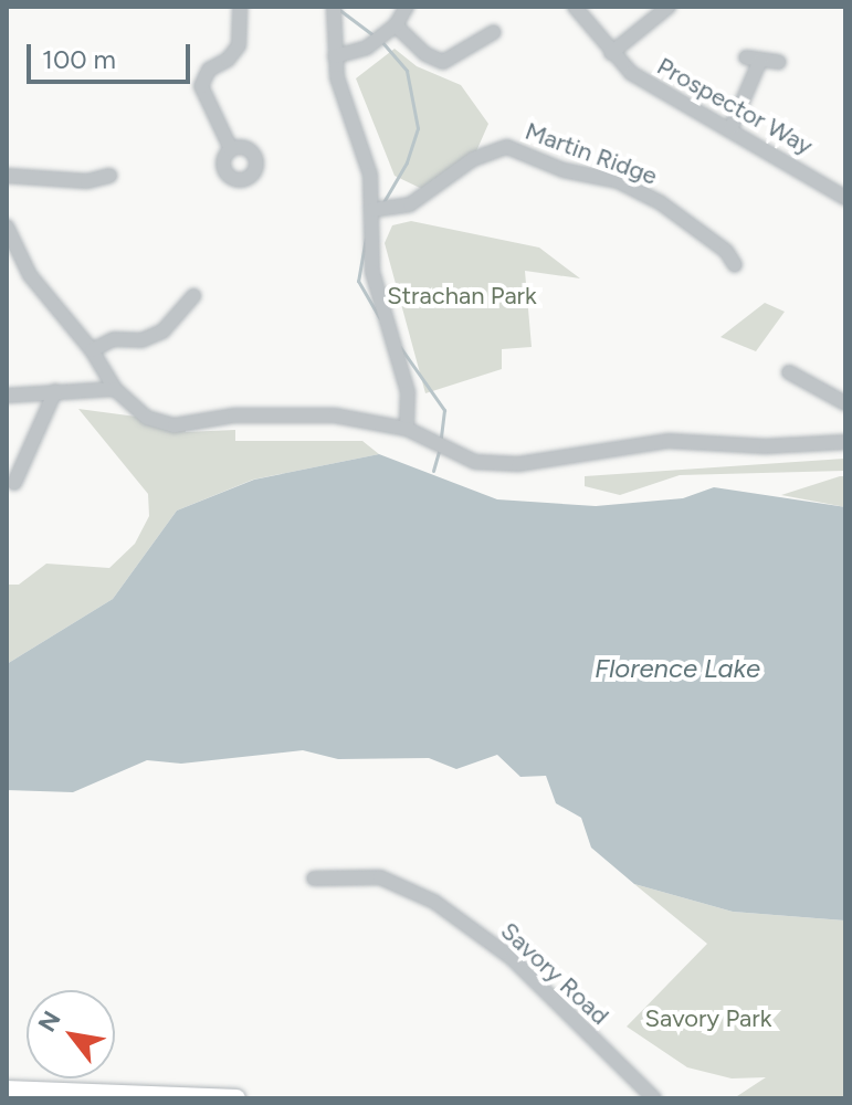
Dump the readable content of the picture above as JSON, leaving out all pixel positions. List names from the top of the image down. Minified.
{"streets":{"street":["Prospector Way","Martin Ridge","Savory Road"]},"water":["Florence Lake"],"parks":["Strachan Park","Savory Park"],"scale_bar":"100 m","north":"top left"}
